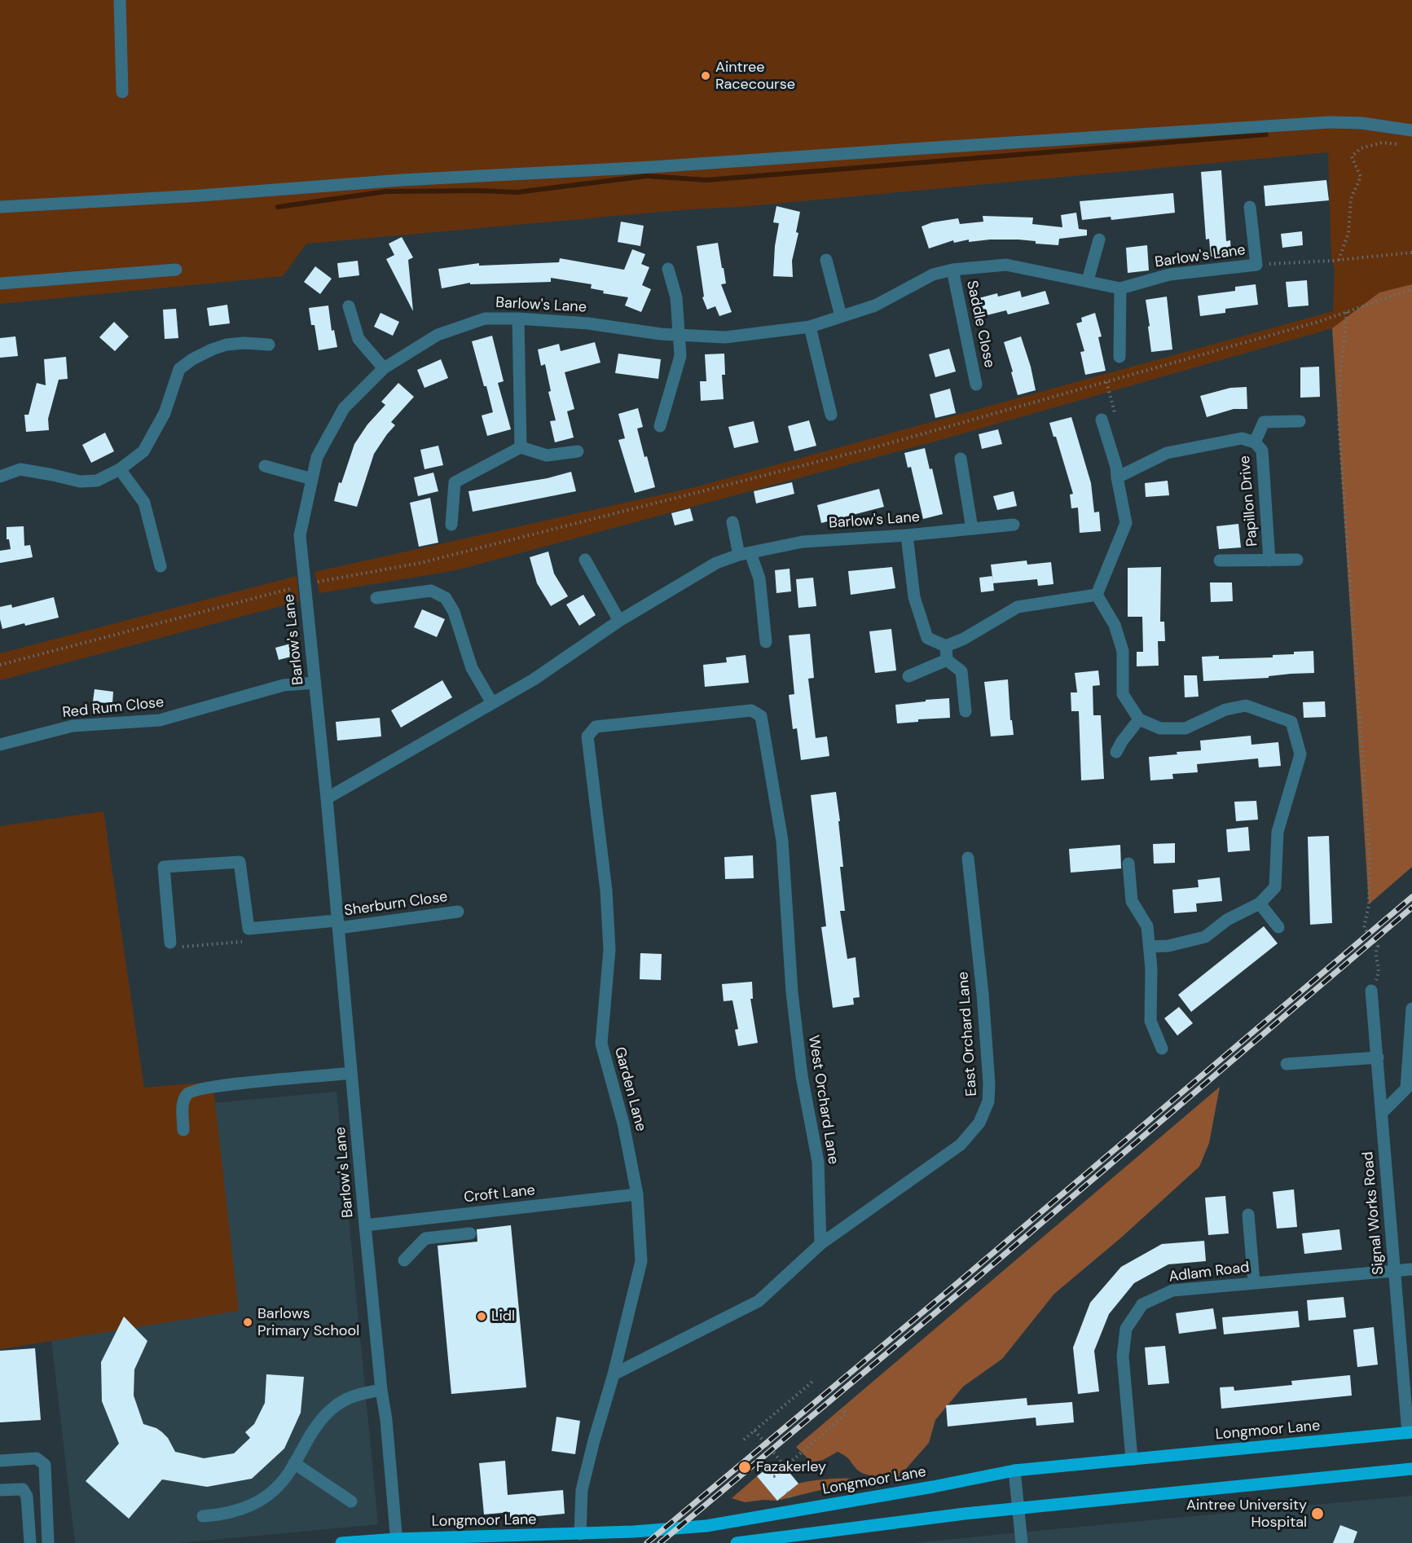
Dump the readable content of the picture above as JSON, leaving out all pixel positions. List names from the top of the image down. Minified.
{"streets":{"main road":["Longmoor Lane"],"street":["Barlow's Lane","Saddle Close","Papillon Drive","Red Rum Close","Sherburn Close","East Orchard Lane","Garden Lane","West Orchard Lane","Croft Lane","Signal Works Road","Adlam Road"]},"crossings":[["Barlow's Lane","Saddle Close"],["Barlow's Lane","Red Rum Close"],["Barlow's Lane","Sherburn Close"],["Barlow's Lane","Croft Lane"],["Barlow's Lane","Longmoor Lane"],["East Orchard Lane","West Orchard Lane"],["Garden Lane","West Orchard Lane"],["Garden Lane","Croft Lane"],["Garden Lane","Longmoor Lane"],["Signal Works Road","Adlam Road"],["Signal Works Road","Longmoor Lane"],["Adlam Road","Longmoor Lane"]],"places":["Aintree Racecourse","Lidl","Barlows Primary School","Fazakerley","Aintree University Hospital"]}
